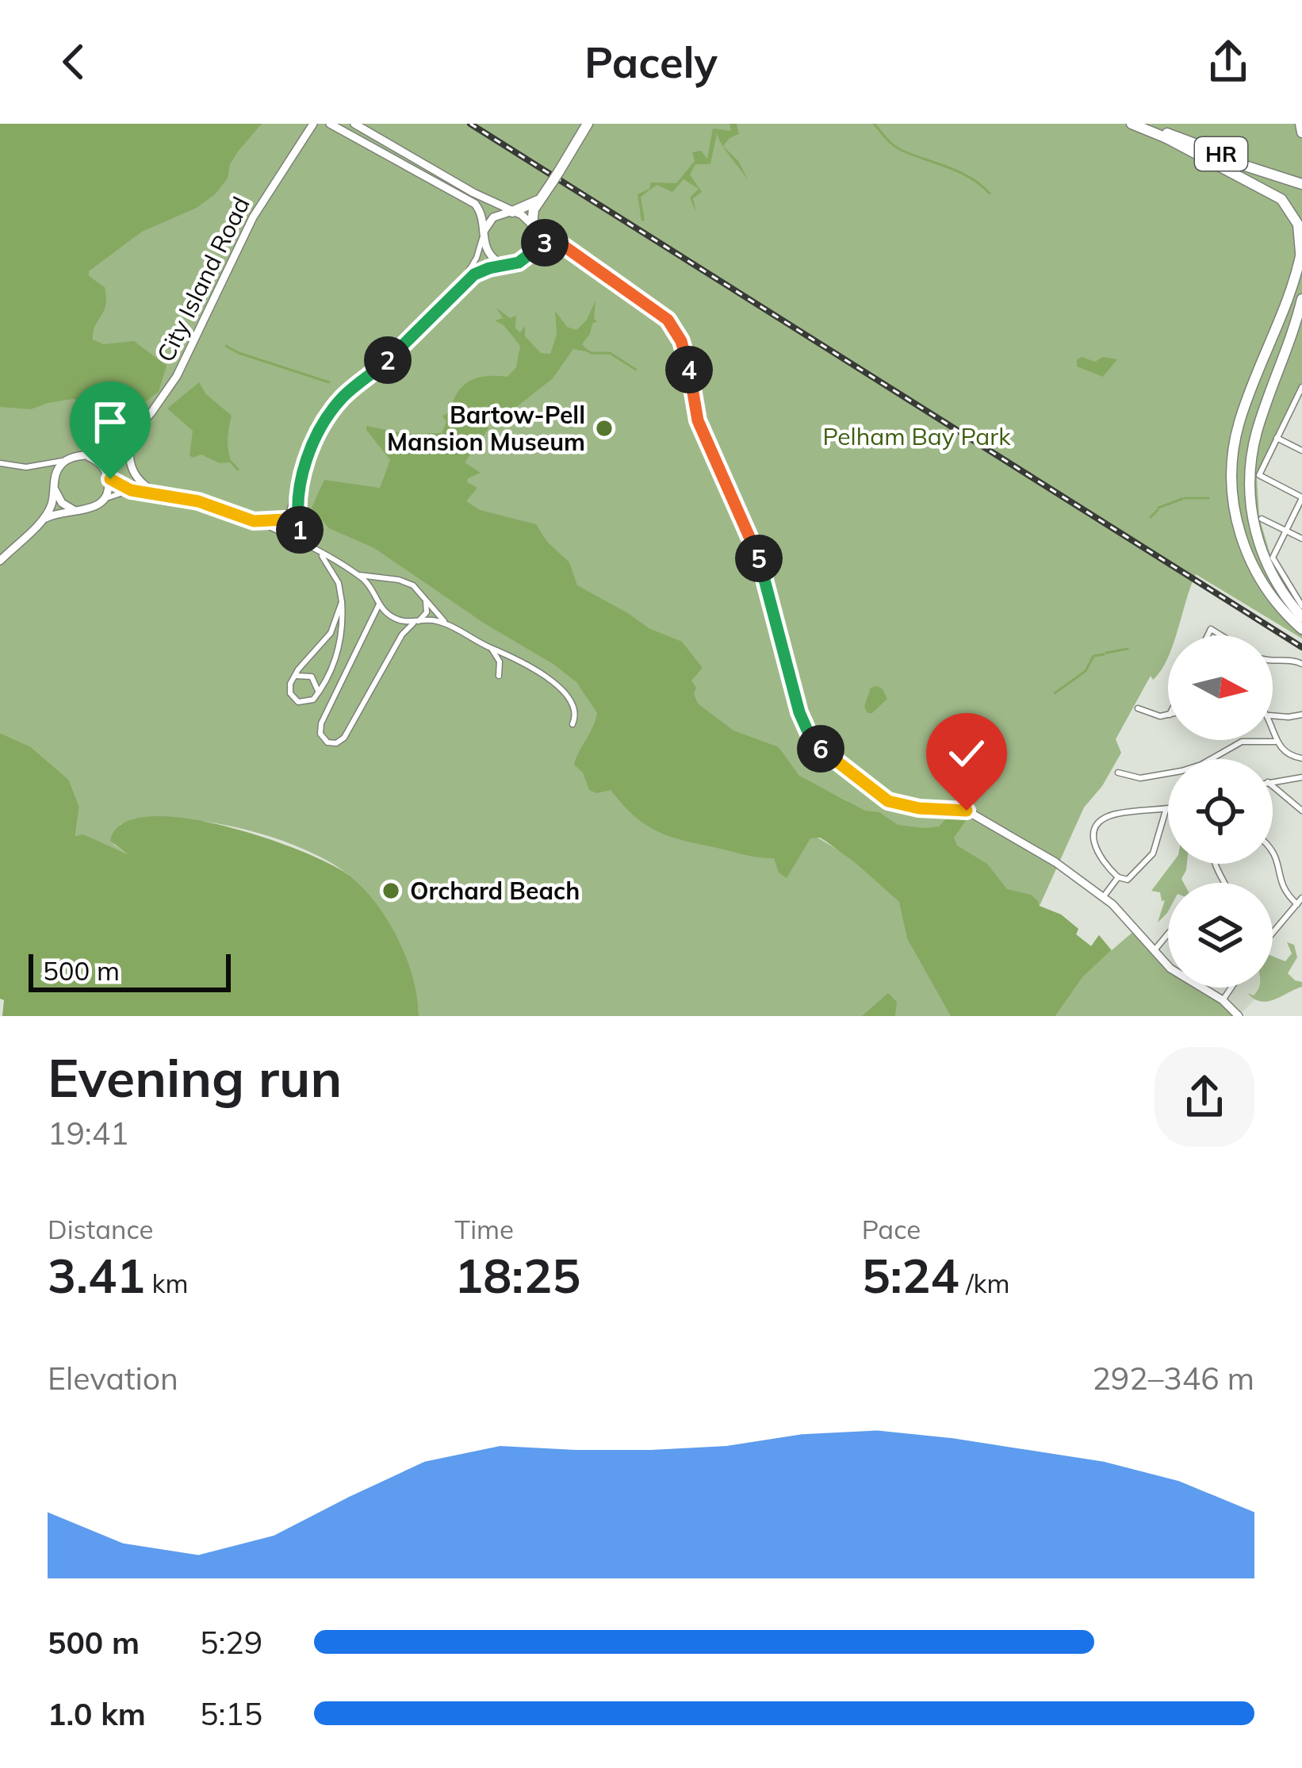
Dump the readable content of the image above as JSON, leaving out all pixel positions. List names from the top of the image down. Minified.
{"streets":{"highway":["HR"],"main road":["City Island Road"]},"parks":["Pelham Bay Park"],"places":["Bartow-Pell Mansion Museum","Orchard Beach"],"scale_bar":"500 m","north":"right","page":{"header":"Pacely","pins":["3","2","4","1","5","6"],"scale":"500 m","heading":["Evening run","19:41"],"stats":[["Distance","3.41 km"],["Time","18:25"],["Pace","5:24 /km"]],"chart":["Elevation","292–346 m"],"list":[{"name":"500 m","note":"5:29"},{"name":"1.0 km","note":"5:15"}]}}
